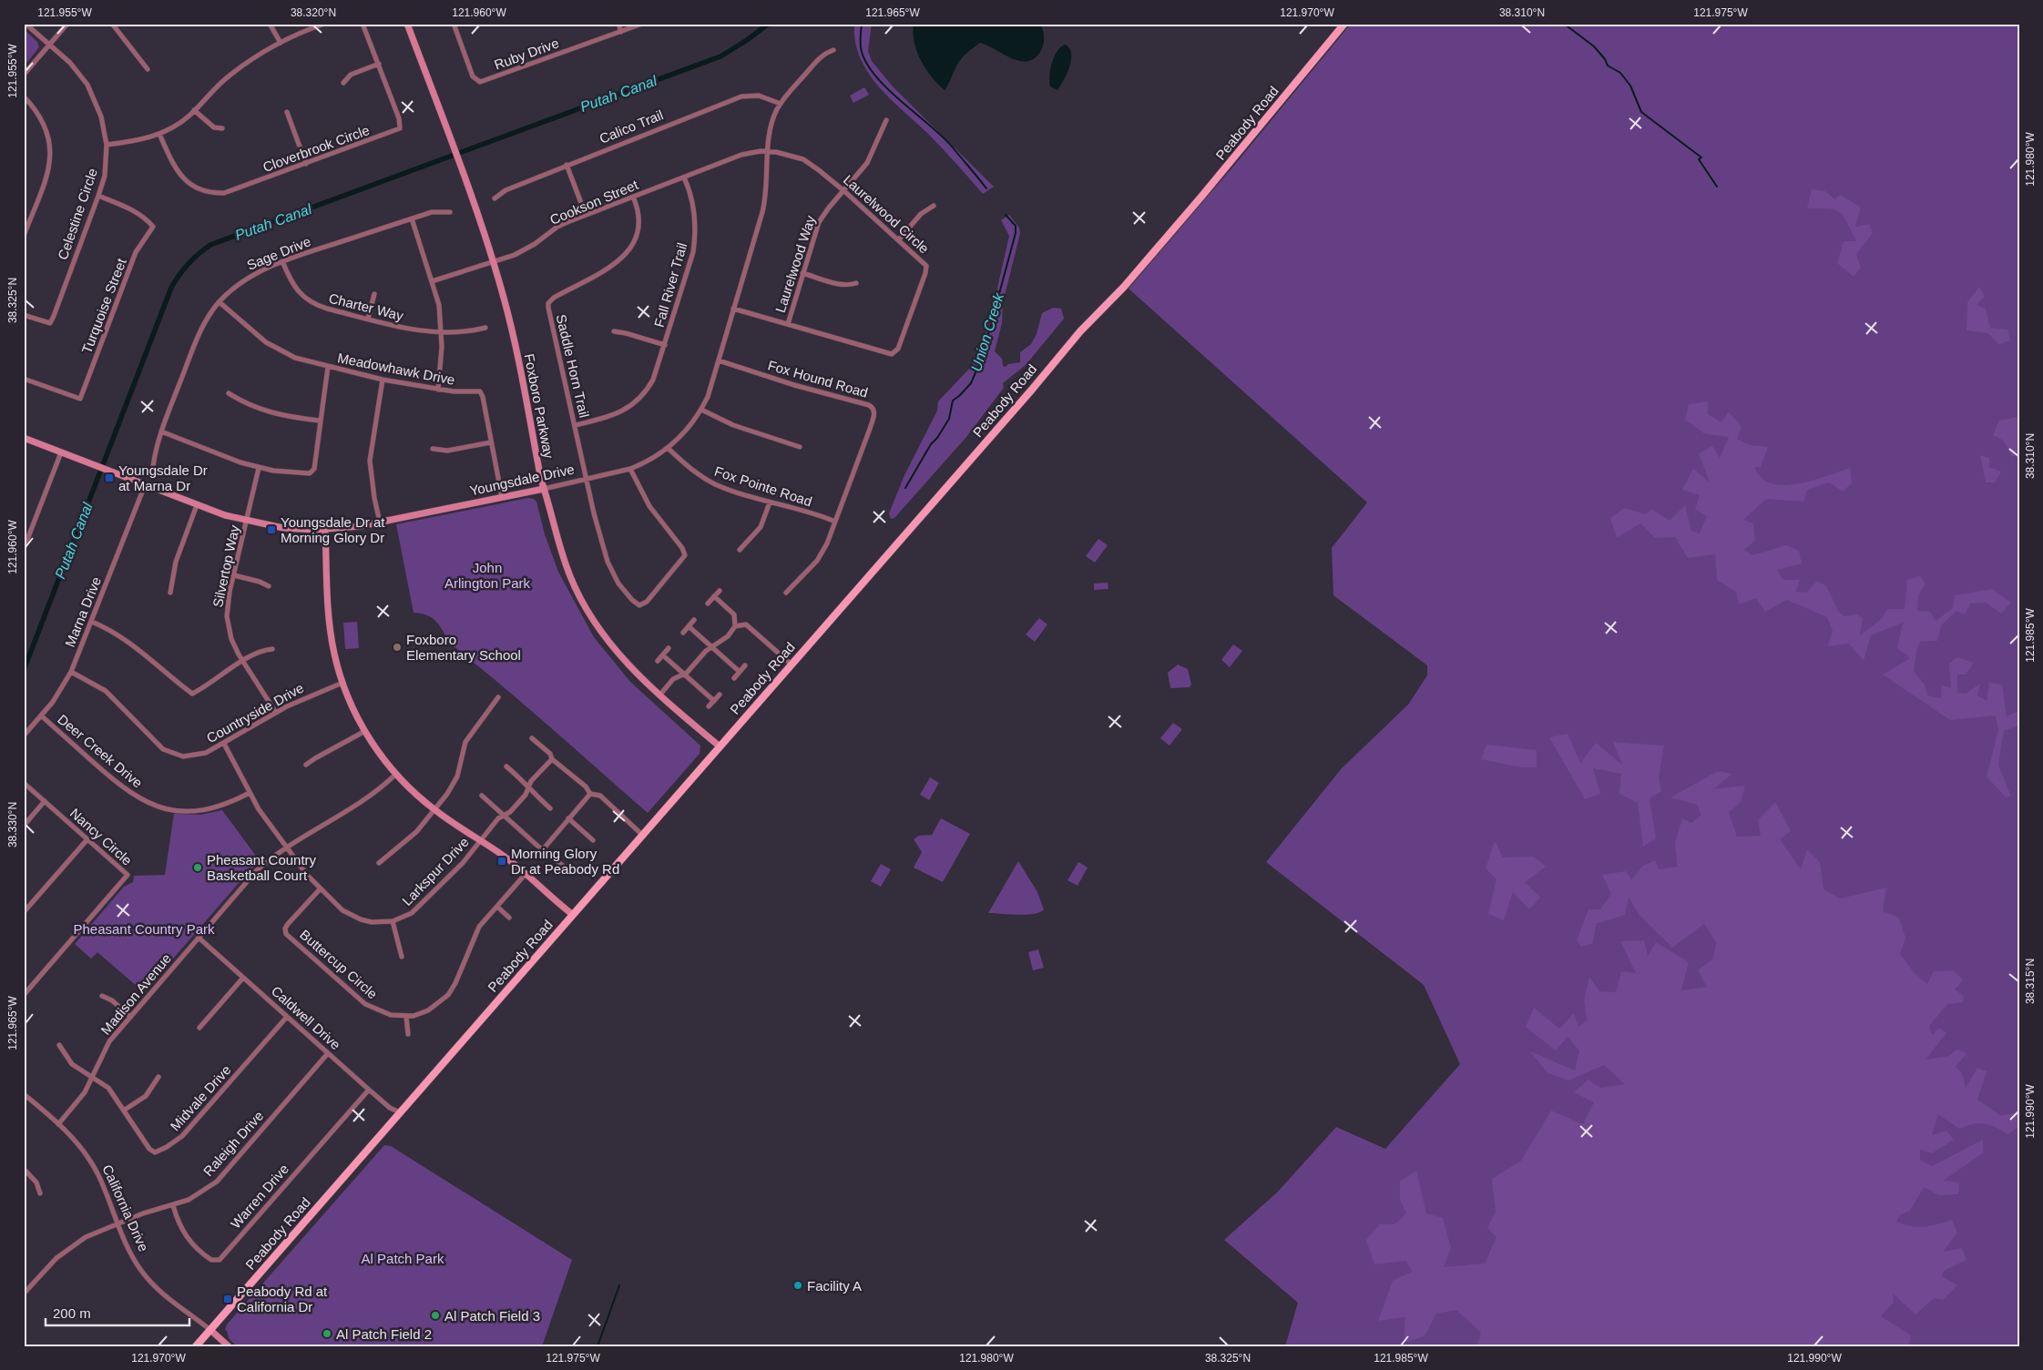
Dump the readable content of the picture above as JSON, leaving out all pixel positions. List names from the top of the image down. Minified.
{"streets":{"main road":["Peabody Road"],"street":["Ruby Drive","Calico Trail","Cloverbrook Circle","Cookson Street","Celestine Circle","Laurelwood Circle","Sage Drive","Laurelwood Way","Fall River Trail","Turquoise Street","Charter Way","Saddle Horn Trail","Meadowhawk Drive","Fox Hound Road","Foxboro Parkway","Youngsdale Drive","Fox Pointe Road","Silvertop Way","Marna Drive","Countryside Drive","Deer Creek Drive","Nancy Circle","Larkspur Drive","Buttercup Circle","Madison Avenue","Caldwell Drive","Midvale Drive","Raleigh Drive","Warren Drive","California Drive"]},"crossings":[["Peabody Road","Foxboro Parkway"],["Peabody Road","Caldwell Drive"],["Peabody Road","California Drive"],["Calico Trail","Youngsdale Drive"],["Cookson Street","Laurelwood Circle"],["Cookson Street","Fall River Trail"],["Cookson Street","Saddle Horn Trail"],["Cookson Street","Foxboro Parkway"],["Cookson Street","Youngsdale Drive"],["Celestine Circle","Turquoise Street"],["Laurelwood Circle","Laurelwood Way"],["Laurelwood Circle","Youngsdale Drive"],["Sage Drive","Charter Way"],["Sage Drive","Meadowhawk Drive"],["Fall River Trail","Saddle Horn Trail"],["Saddle Horn Trail","Youngsdale Drive"],["Meadowhawk Drive","Youngsdale Drive"],["Fox Hound Road","Youngsdale Drive"],["Fox Hound Road","Fox Pointe Road"],["Foxboro Parkway","Youngsdale Drive"],["Youngsdale Drive","Fox Pointe Road"],["Youngsdale Drive","Silvertop Way"],["Youngsdale Drive","Marna Drive"],["Silvertop Way","Countryside Drive"],["Marna Drive","Countryside Drive"],["Marna Drive","Deer Creek Drive"],["Countryside Drive","Larkspur Drive"],["Deer Creek Drive","Larkspur Drive"],["Larkspur Drive","Buttercup Circle"],["Larkspur Drive","Madison Avenue"],["Madison Avenue","Caldwell Drive"],["Madison Avenue","Midvale Drive"],["Madison Avenue","California Drive"],["Caldwell Drive","Midvale Drive"],["Caldwell Drive","Raleigh Drive"],["Caldwell Drive","Warren Drive"],["Raleigh Drive","Warren Drive"],["Raleigh Drive","California Drive"]],"water":["Putah Canal","Union Creek"],"parks":["John Arlington Park","Pheasant Country Park","Al Patch Park"],"places":{"transit":["Youngsdale Dr at Marna Dr","Youngsdale Dr at Morning Glory Dr","Morning Glory Dr at Peabody Rd","Peabody Rd at California Dr"],"other":["Foxboro Elementary School","Pheasant Country Basketball Court","Facility A","Al Patch Field 3","Al Patch Field 2"]},"scale_bar":"200 m","coordinates":["121.955°W","38.320°N","121.960°W","121.965°W","121.970°W","38.310°N","121.975°W","121.980°W","38.325°N","121.985°W","38.330°N","38.315°N","121.990°W"]}
